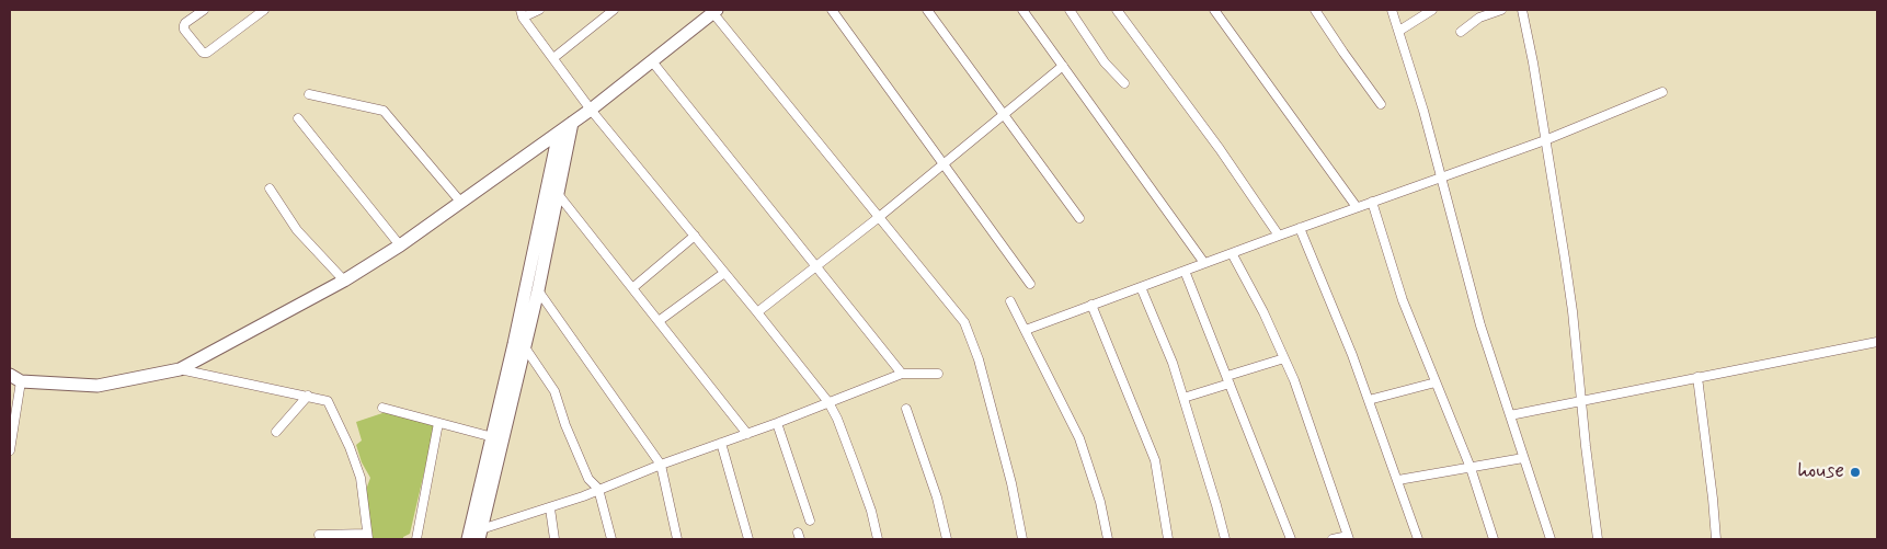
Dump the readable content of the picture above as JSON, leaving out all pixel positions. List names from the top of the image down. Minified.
{"places":["house"]}
